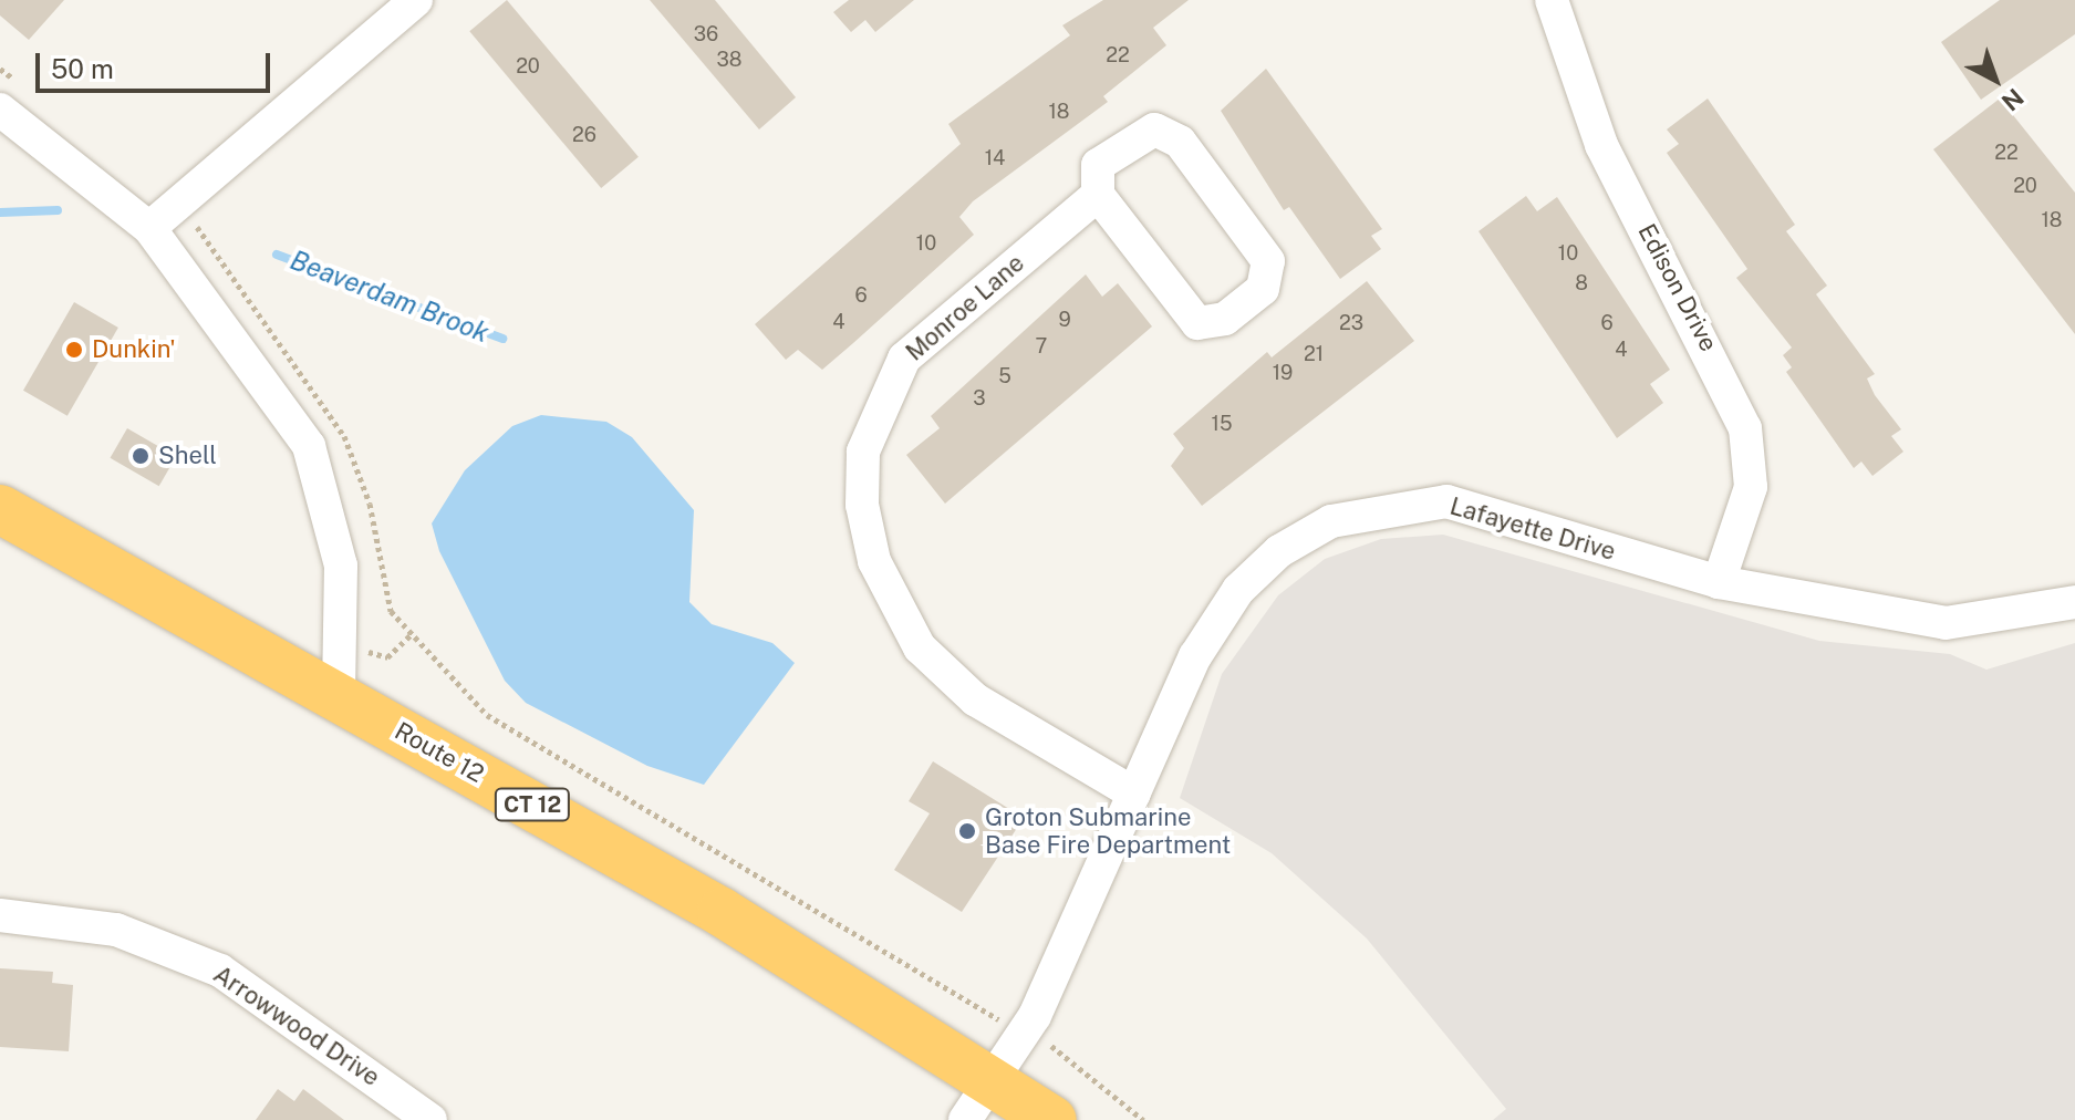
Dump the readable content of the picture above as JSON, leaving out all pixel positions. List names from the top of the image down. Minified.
{"streets":{"highway":["Route 12","CT 12"],"street":["Edison Drive","Monroe Lane","Lafayette Drive","Arrowwood Drive"]},"crossings":[["Edison Drive","Lafayette Drive"],["Monroe Lane","Lafayette Drive"],["Lafayette Drive","Route 12"]],"water":["Beaverdam Brook"],"places":["Dunkin'","Shell","Groton Submarine Base Fire Department"],"house_numbers":["36","22","38","20","18","26","22","14","20","18","10","10","8","6","9","4","23","6","7","4","21","19","5","3","15"],"scale_bar":"50 m","north":"bottom right"}
